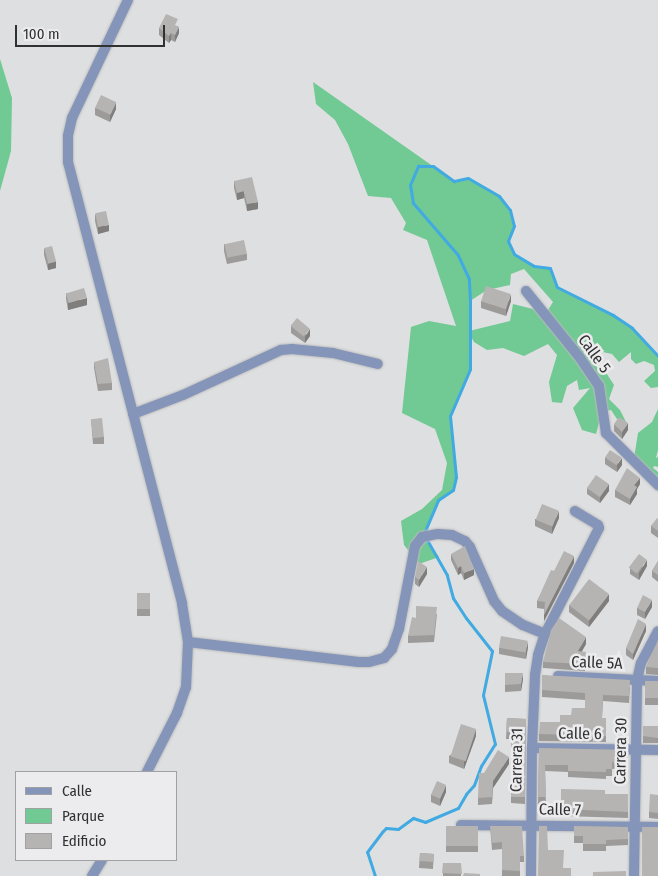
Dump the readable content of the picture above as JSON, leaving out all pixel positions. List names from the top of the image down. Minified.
{"streets":{"street":["Calle 5","Calle 5A","Calle 6","Carrera 30","Carrera 31","Calle 7"]},"crossings":[["Calle 5A","Carrera 30"],["Calle 5A","Carrera 31"],["Calle 6","Carrera 30"],["Calle 6","Carrera 31"],["Carrera 30","Calle 7"],["Carrera 31","Calle 7"]],"legend":["Calle","Parque","Edificio"],"scale_bar":"100 m"}
